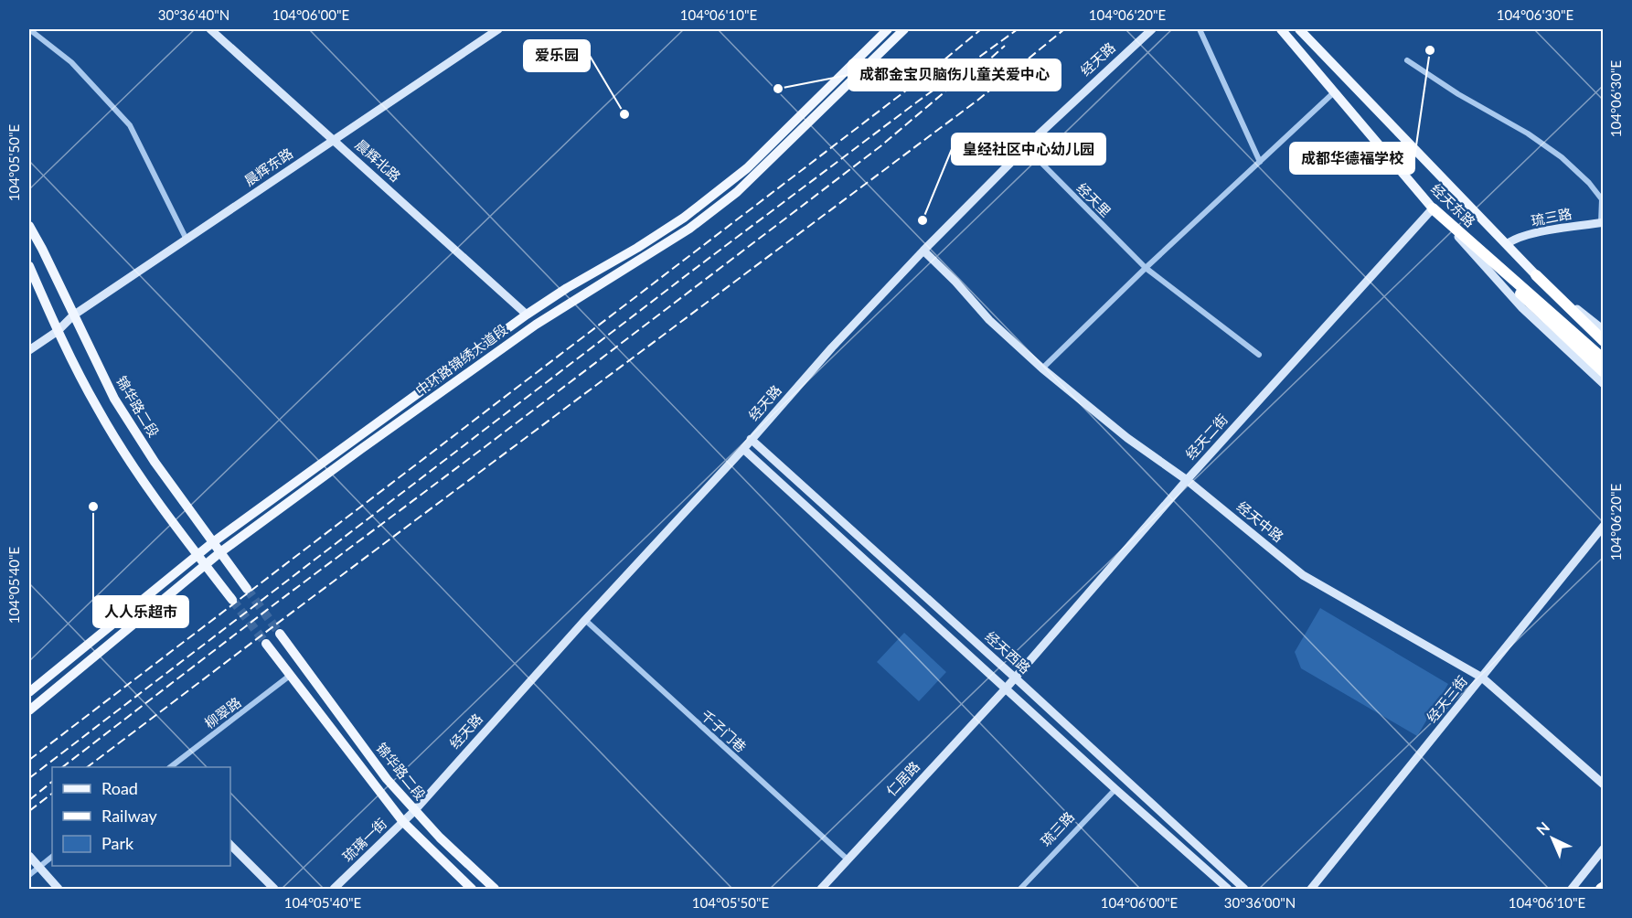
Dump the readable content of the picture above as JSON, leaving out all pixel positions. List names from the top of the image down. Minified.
{"streets":{"highway":["经天东路"],"main road":["中环路锦绣大道段","锦华路二段"],"street":["经天路","晨辉北路","晨辉东路","经天里","琉三路","经天二街","经天中路","经天西路","经天三街","柳翠路","千子门巷","仁居路","琉璃一街"]},"crossings":[["经天路","经天里"],["经天路","锦华路二段"],["经天路","经天中路"],["经天路","经天西路"],["经天路","千子门巷"],["经天路","琉璃一街"],["晨辉北路","晨辉东路"],["晨辉北路","中环路锦绣大道段"],["晨辉东路","锦华路二段"],["经天东路","琉三路"],["经天东路","经天二街"],["琉三路","经天西路"],["中环路锦绣大道段","锦华路二段"],["锦华路二段","柳翠路"],["锦华路二段","琉璃一街"],["经天二街","经天中路"],["经天二街","经天西路"],["经天二街","仁居路"],["经天中路","经天三街"],["经天西路","仁居路"],["千子门巷","仁居路"]],"places":["成都华德福学校","成都金宝贝脑伤儿童关爱中心","爱乐园","皇经社区中心幼儿园","人人乐超市"],"legend":["Road","Railway","Park"],"north":"top left","coordinates":["30°36'40\"N","104°06'00\"E","104°06'10\"E","104°06'20\"E","104°06'30\"E","104°05'50\"E","104°05'40\"E","30°36'00\"N"]}
